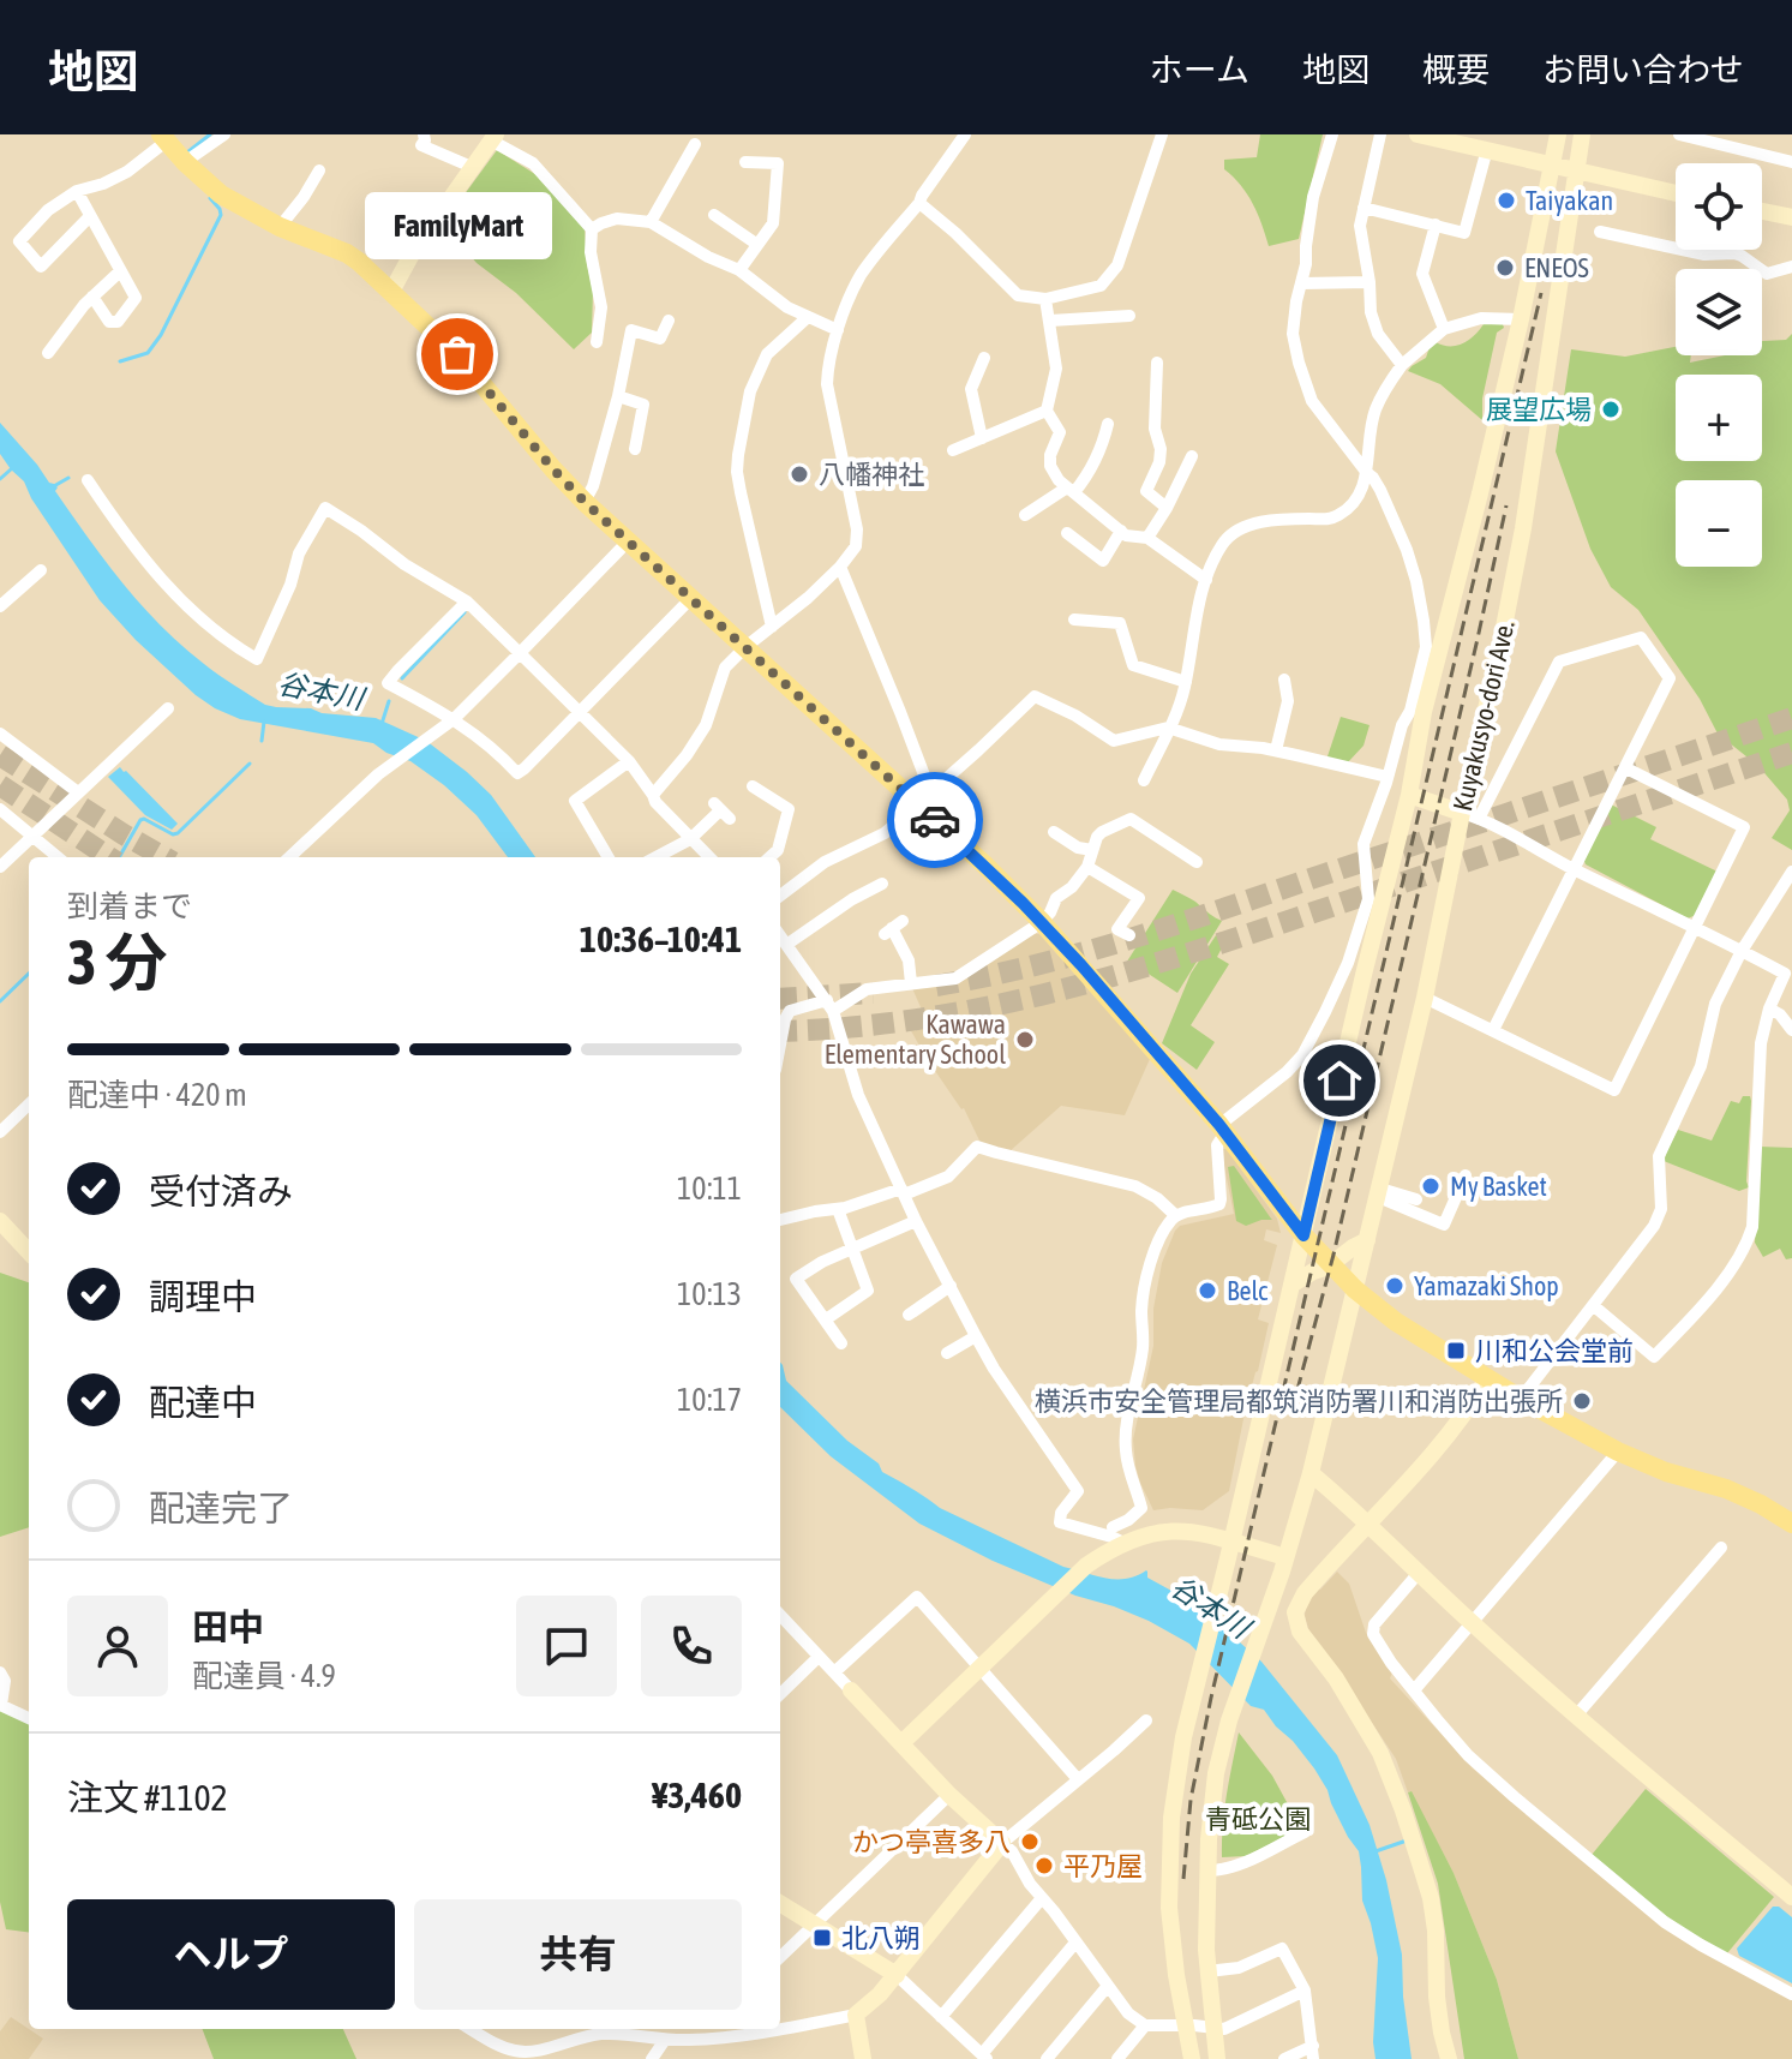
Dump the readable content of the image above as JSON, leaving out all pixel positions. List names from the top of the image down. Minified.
{"streets":{"street":["Kuyakusyo-dori Ave."]},"water":["谷本川"],"parks":["青砥公園"],"places":{"other":["Taiyakan","ENEOS","FamilyMart","展望広場","八幡神社","Kawawa Elementary School","My Basket","Yamazaki Shop","Belc","横浜市安全管理局都筑消防署川和消防出張所","かつ亭喜多八","平乃屋"],"transit":["川和公会堂前","北八朔"]},"page":{"header":"地図","nav":["ホーム","地図","概要","お問い合わせ"],"map_buttons":["+","−"],"bubble":"FamilyMart","heading":["3 分","到着まで","10:36–10:41"],"panel":["田中","配達員 · 4.9","注文 #1102","¥3,460"],"bar":"配達中 · 420 m","list":[["受付済み","10:11"],["調理中","10:13"],["配達中","10:17"],"配達完了"],"buttons":["ヘルプ","共有"]}}
